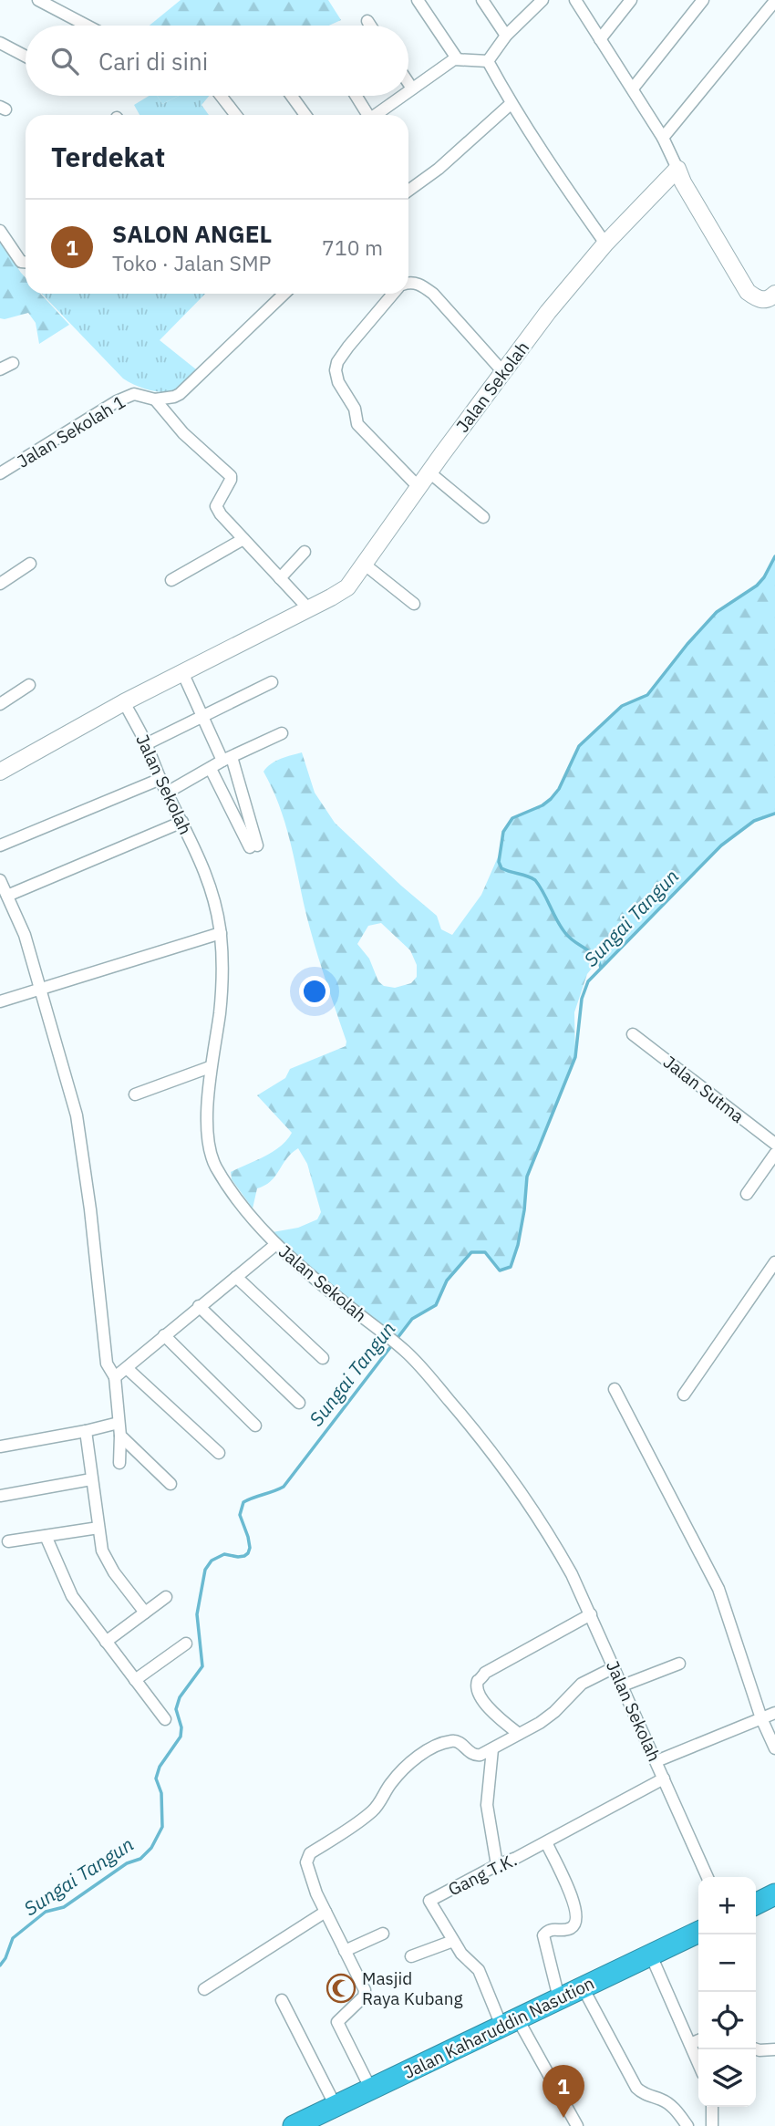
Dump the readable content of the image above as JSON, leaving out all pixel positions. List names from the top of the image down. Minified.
{"streets":{"highway":["Jalan Kaharuddin Nasution"],"street":["Jalan Sekolah","Jalan Sekolah 1","Jalan Sutma","Gang T.K."]},"crossings":[["Jalan Sekolah","Gang T.K."],["Gang T.K.","Jalan Kaharuddin Nasution"]],"water":["Sungai Tangun"],"places":{"mosque":["Masjid Raya Kubang"]},"page":{"search":"Cari di sini","heading":"Terdekat","list":[{"mark":"1","name":"SALON ANGEL","note":"Toko · Jalan SMP","value":"710 m"}],"map_buttons":["+","−"],"pins":"1"}}
